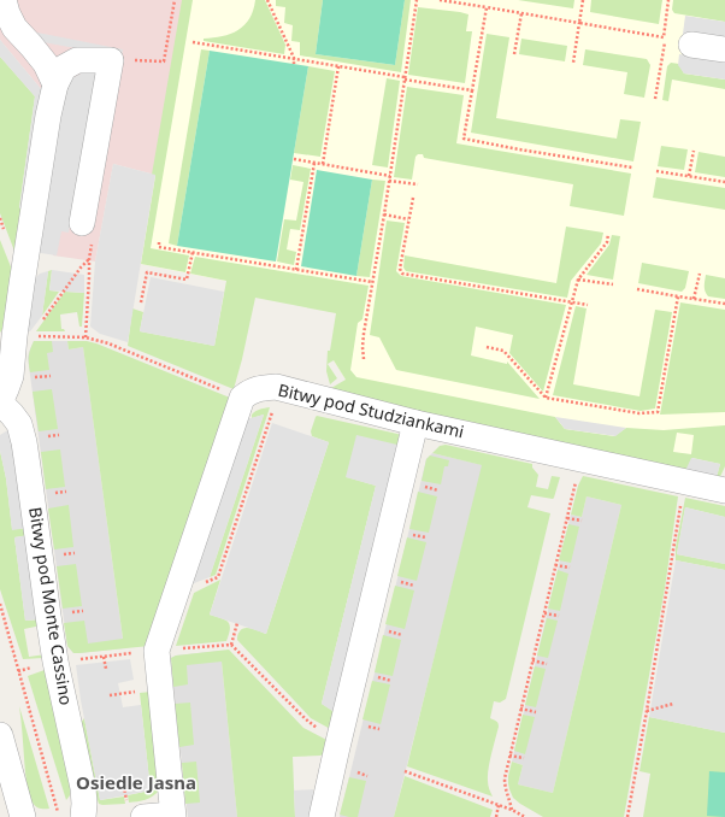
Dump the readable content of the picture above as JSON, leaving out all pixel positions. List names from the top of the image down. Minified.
{"streets":{"street":["Bitwy pod Studziankami","Bitwy pod Monte Cassino"]},"districts":["Osiedle Jasna"]}
